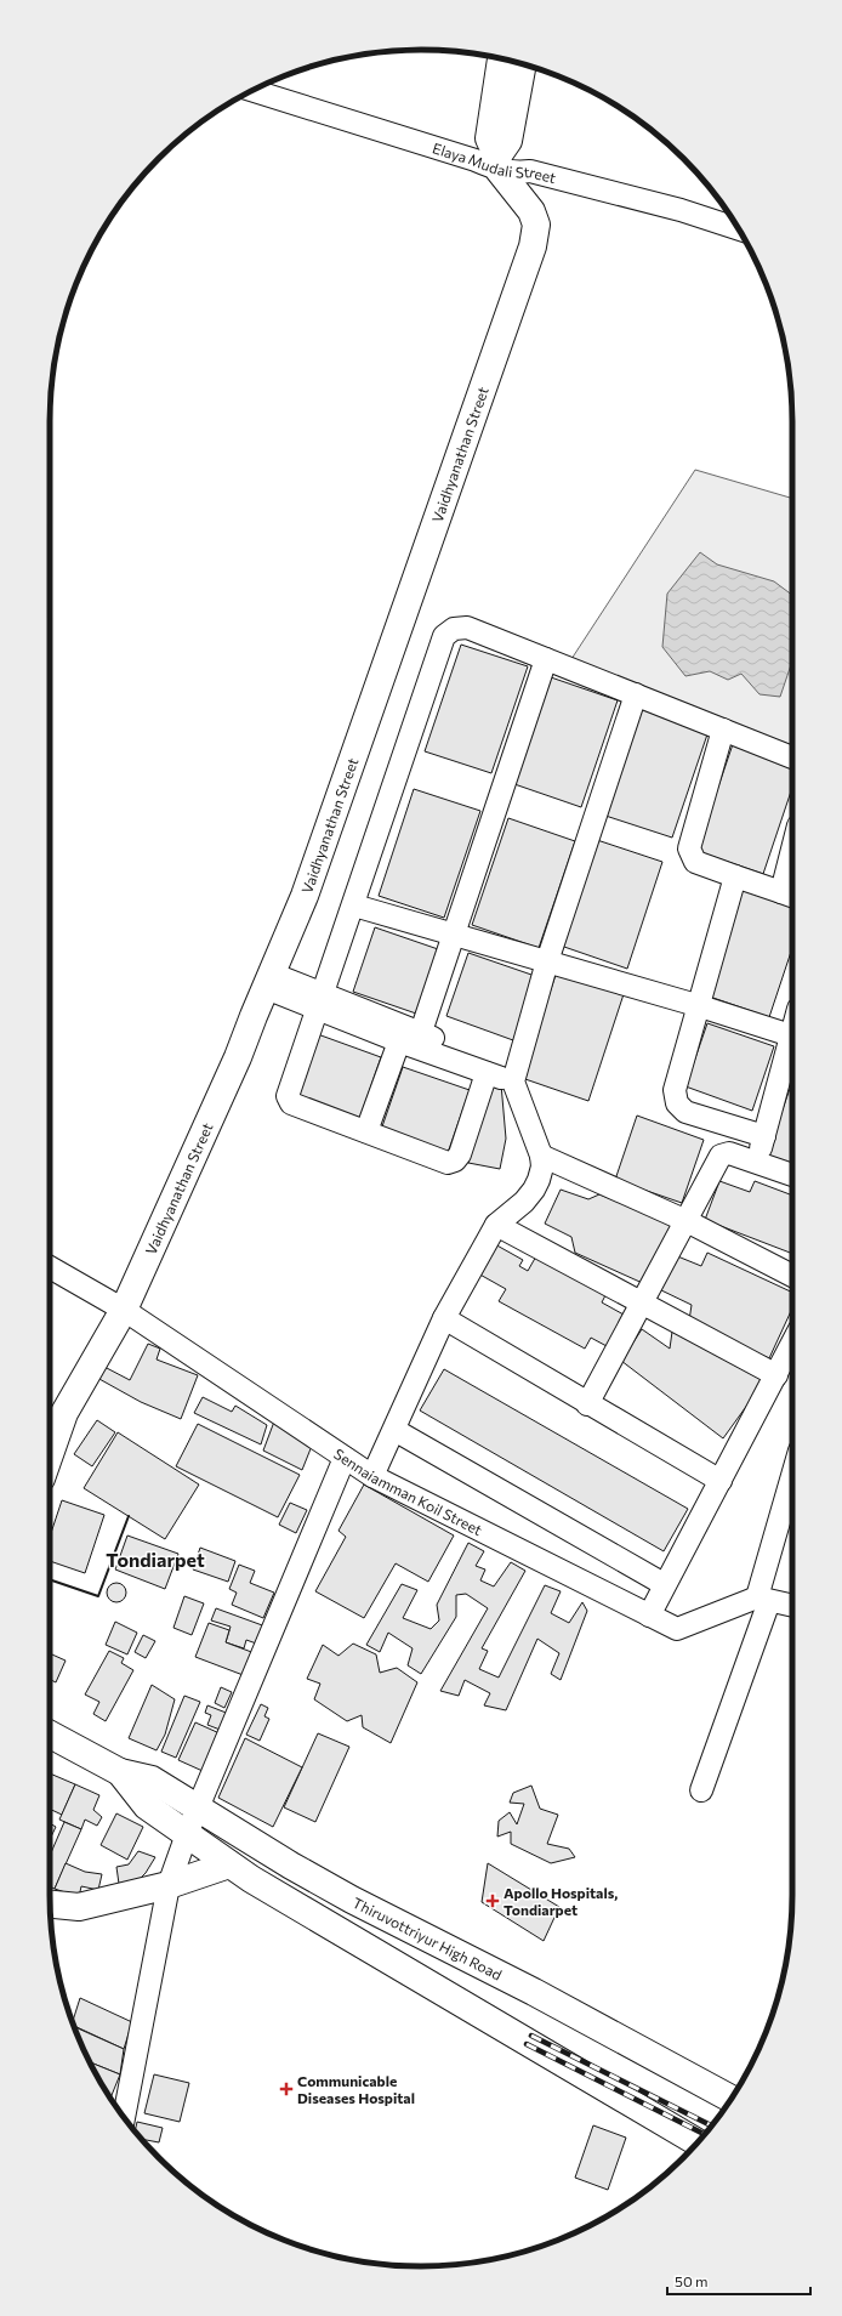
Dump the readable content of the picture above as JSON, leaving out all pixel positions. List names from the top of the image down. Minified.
{"streets":{"main road":["Vaidhyanathan Street","Thiruvottriyur High Road"],"street":["Elaya Mudali Street","Sennaiamman Koil Street"]},"crossings":[["Elaya Mudali Street","Vaidhyanathan Street"],["Vaidhyanathan Street","Sennaiamman Koil Street"]],"districts":["Tondiarpet"],"places":{"health":["Apollo Hospitals, Tondiarpet","Communicable Diseases Hospital"]},"scale_bar":"50 m"}
